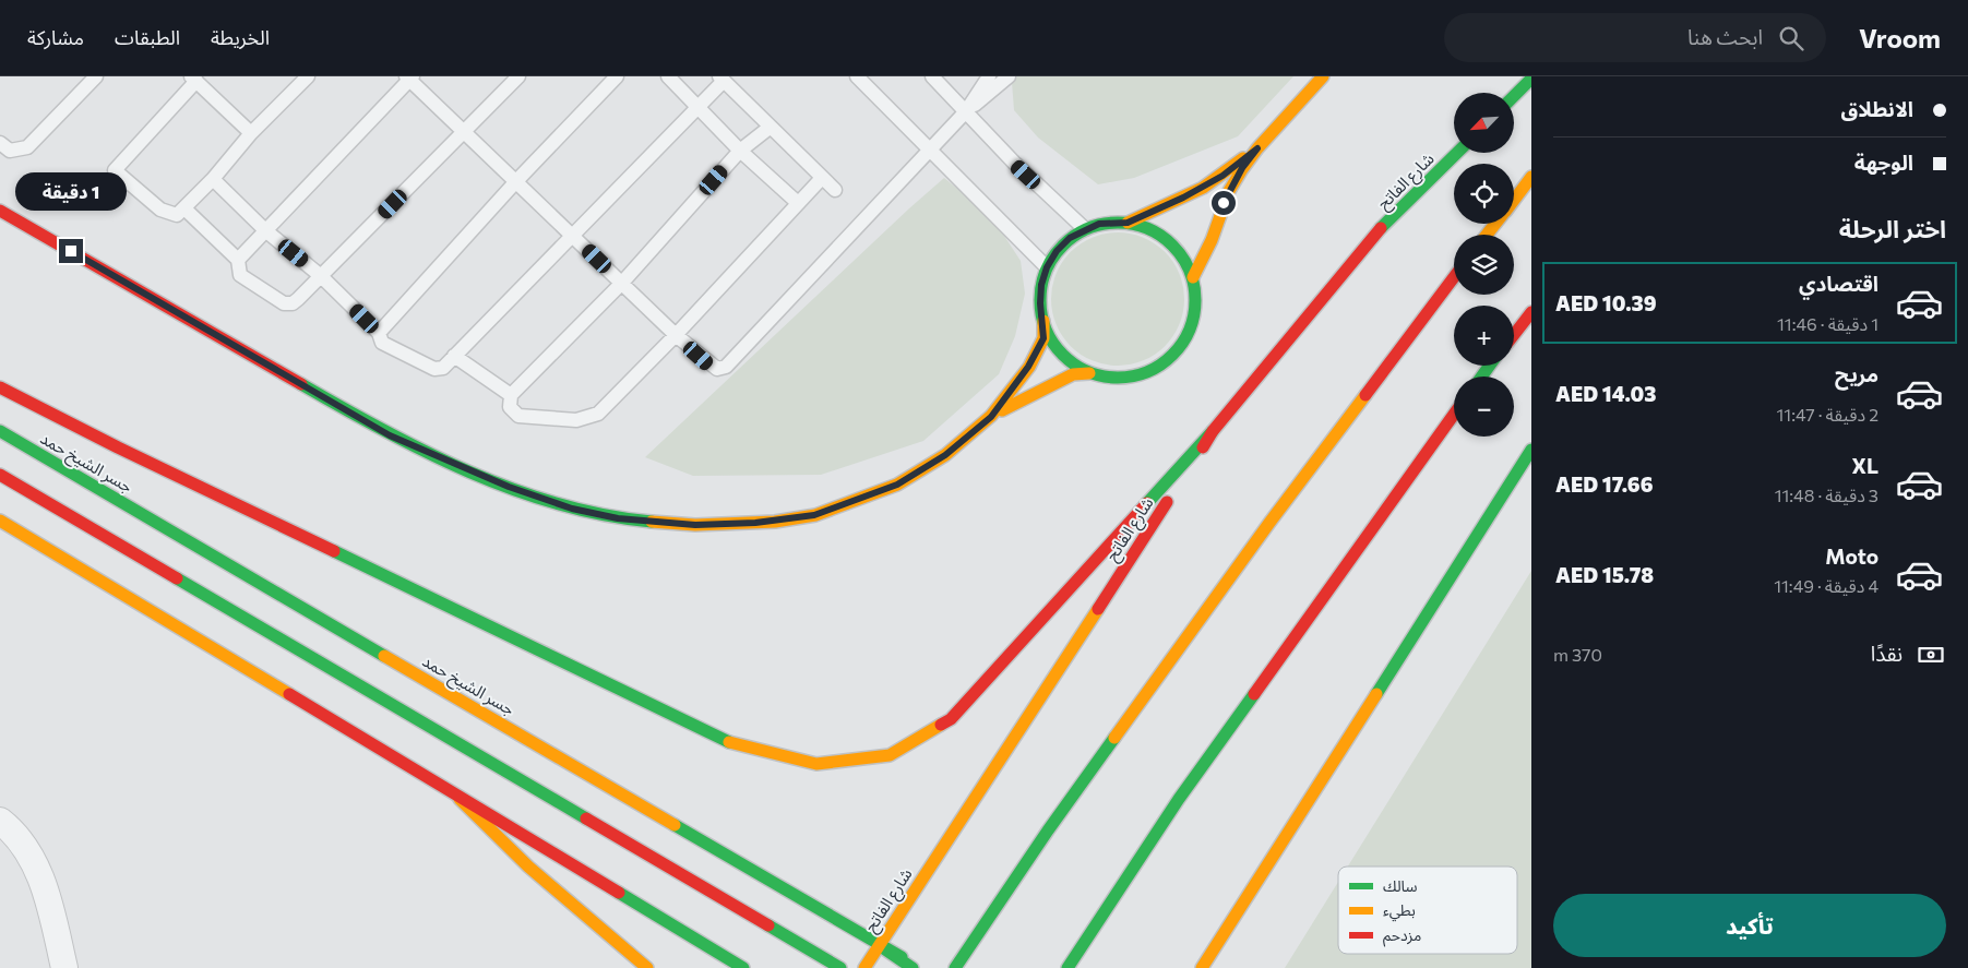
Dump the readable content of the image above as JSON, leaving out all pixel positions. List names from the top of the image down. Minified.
{"streets":{"main road":["شارع الفاتح","جسر الشيخ حمد"]},"crossings":[["شارع الفاتح","جسر الشيخ حمد"]],"legend":["سالك","بطيء","مزدحم"],"north":"bottom left","page":{"header":"Vroom","search":"ابحث هنا","nav":["الخريطة","الطبقات","مشاركة"],"banner":["الانطلاق","الوجهة"],"map_buttons":["+","−"],"bubble":"1 دقيقة","heading":"اختر الرحلة","list":[{"name":"اقتصادي","note":"1 دقيقة · 11:46","value":"AED 10.39"},{"name":"مريح","note":"2 دقيقة · 11:47","value":"AED 14.03"},{"name":"XL","note":"3 دقيقة · 11:48","value":"AED 17.66"},{"name":"Moto","note":"4 دقيقة · 11:49","value":"AED 15.78"}],"pay":["نقدًا","370 m"],"buttons":"تأكيد"}}
